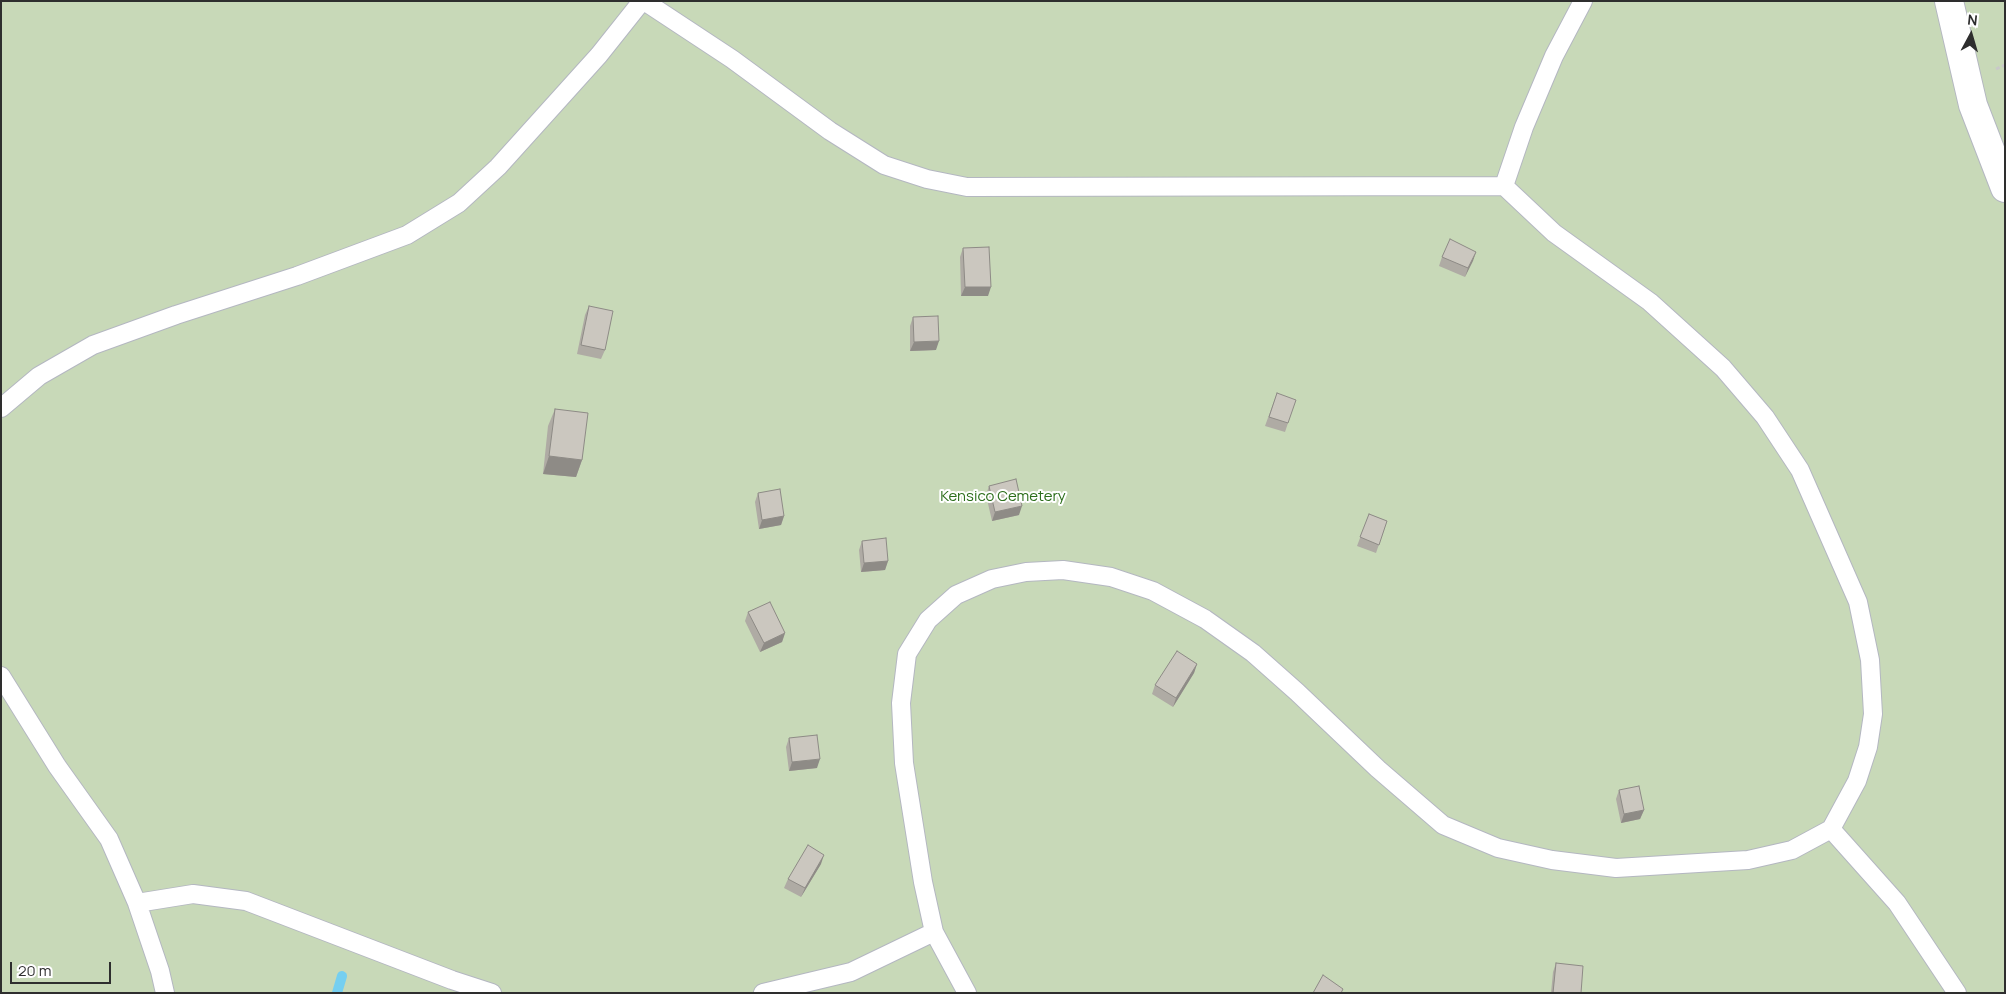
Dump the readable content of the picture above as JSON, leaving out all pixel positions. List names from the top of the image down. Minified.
{"parks":["Kensico Cemetery"],"scale_bar":"20 m","north":"top"}
